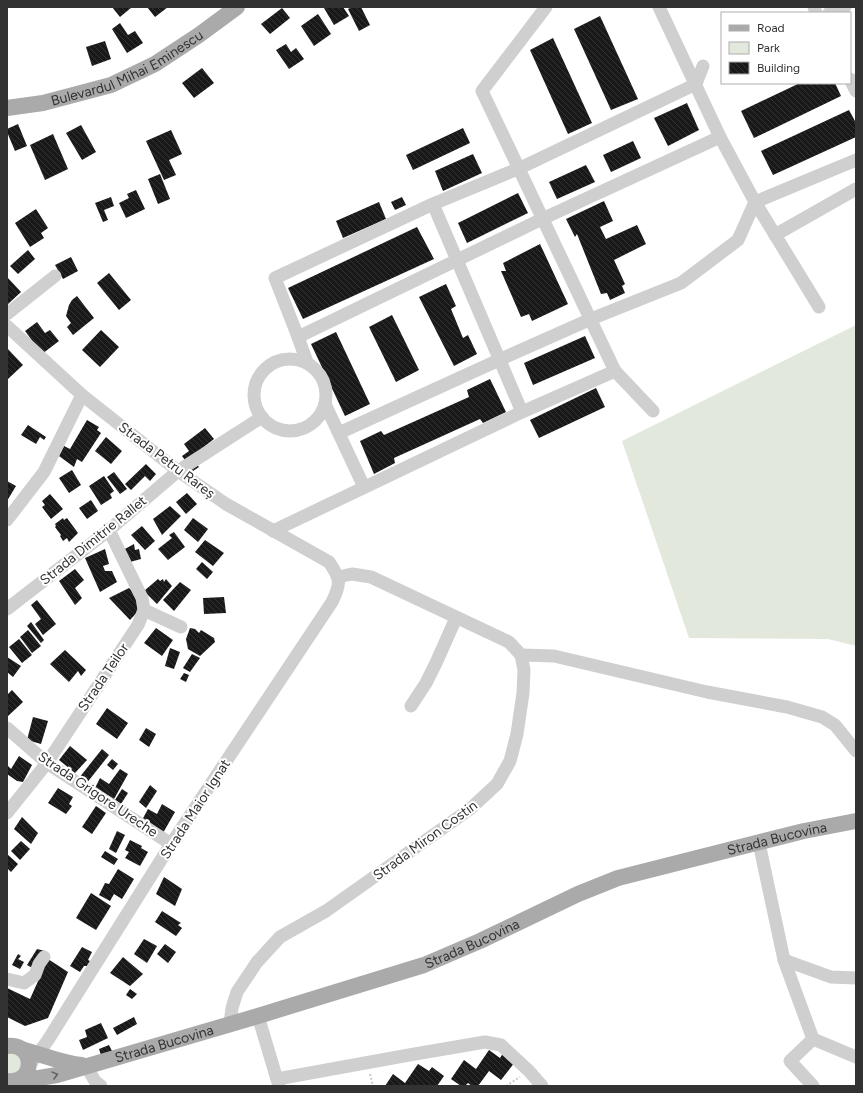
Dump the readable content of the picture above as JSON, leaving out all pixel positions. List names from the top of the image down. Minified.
{"streets":{"main road":["Bulevardul Mihai Eminescu","Strada Bucovina"],"street":["Strada Petru Rareș","Strada Dimitrie Rallet","Strada Teilor","Strada Grigore Ureche","Strada Maior Ignat","Strada Miron Costin"]},"crossings":[["Strada Petru Rareș","Strada Dimitrie Rallet"],["Strada Petru Rareș","Strada Maior Ignat"],["Strada Teilor","Strada Grigore Ureche"],["Strada Grigore Ureche","Strada Maior Ignat"],["Strada Maior Ignat","Strada Bucovina"],["Strada Bucovina","Strada Miron Costin"]],"legend":["Road","Park","Building"]}
